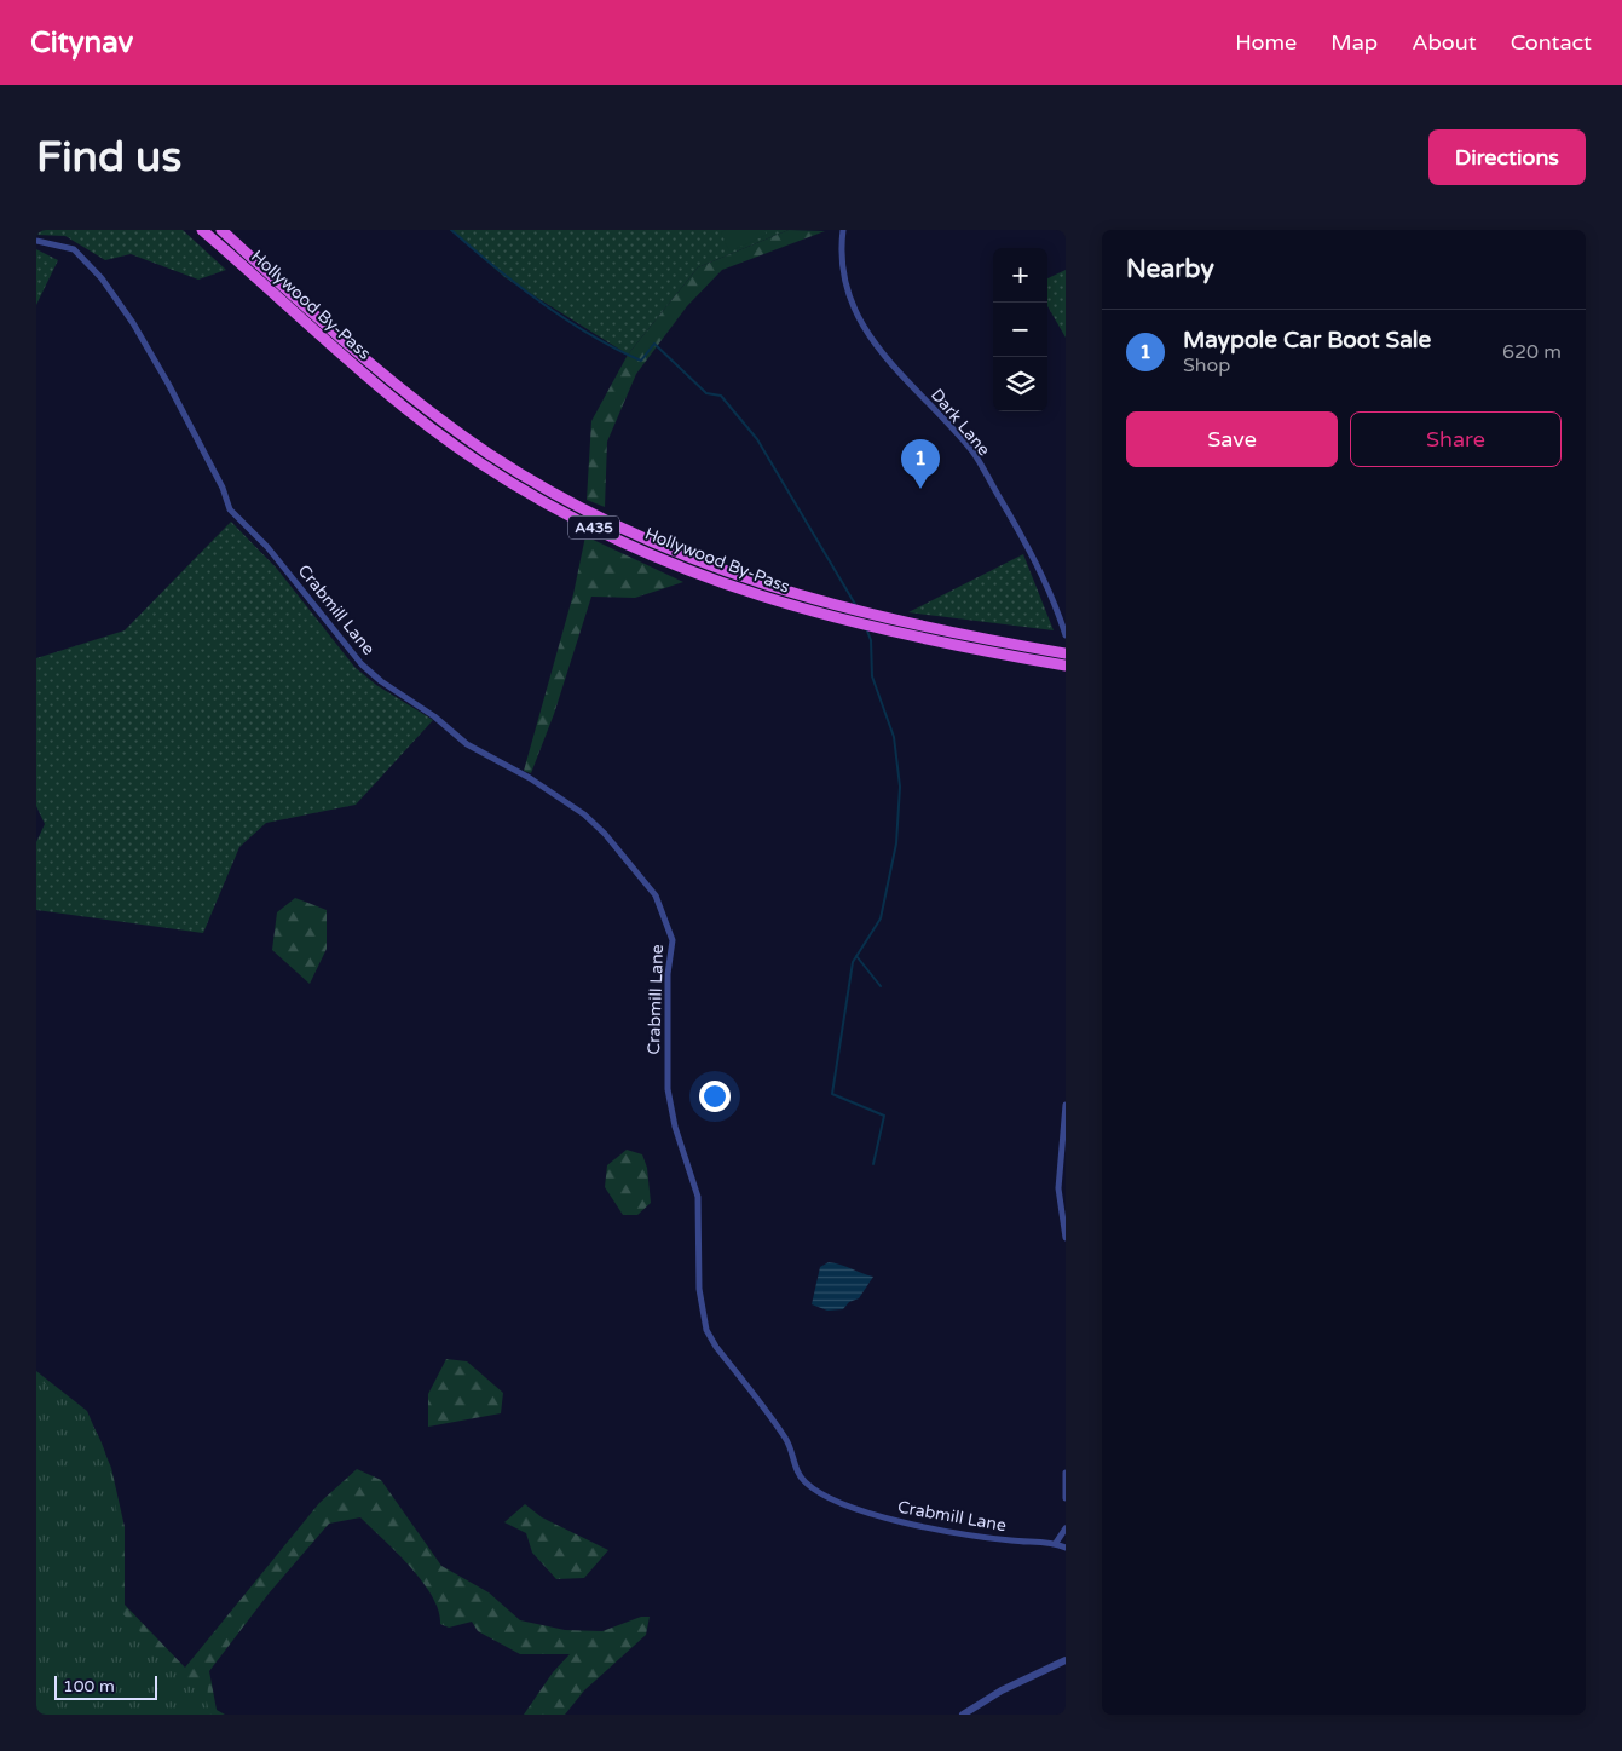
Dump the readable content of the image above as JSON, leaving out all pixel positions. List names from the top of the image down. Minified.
{"streets":{"highway":["Hollywood By-Pass","A435"],"street":["Dark Lane","Crabmill Lane"]},"scale_bar":"100 m","page":{"header":"Citynav","nav":["Home","Map","About","Contact"],"buttons":["Directions",["Save","Share"]],"title":"Find us","heading":"Nearby","map_buttons":["+","−"],"list":[{"mark":"1","name":"Maypole Car Boot Sale","note":"Shop","value":"620 m"}],"pins":"1","scale":"100 m"}}
